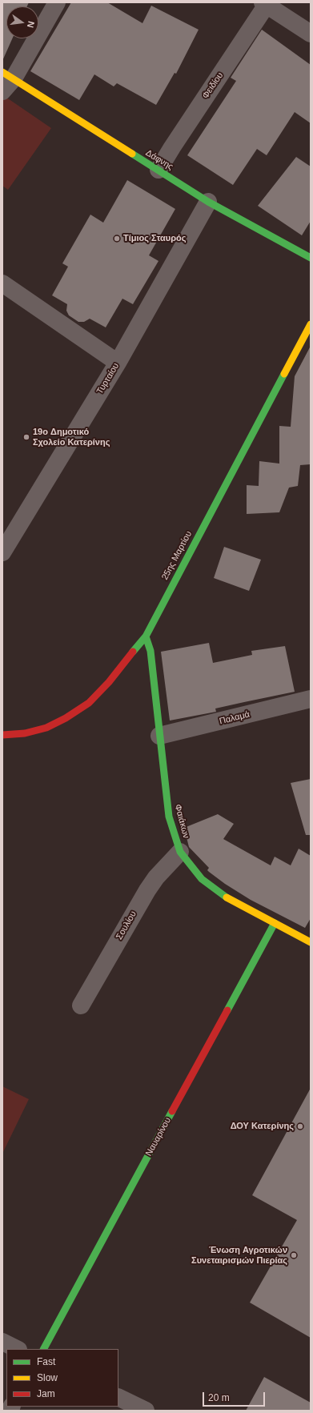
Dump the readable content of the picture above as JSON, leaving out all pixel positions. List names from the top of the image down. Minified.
{"streets":{"street":["Φειδίου","Δάφνης","Τυρταίου","25ης Μαρτίου","Παλαμά","Φαιάκων","Σουλίου","Ναυαρίνου"]},"crossings":[["Φειδίου","Δάφνης"],["Δάφνης","Τυρταίου"],["25ης Μαρτίου","Φαιάκων"],["Παλαμά","Φαιάκων"],["Φαιάκων","Σουλίου"],["Φαιάκων","Ναυαρίνου"]],"places":["Τίμιος Σταυρός","19ο Δημοτικό Σχολείο Κατερίνης","ΔΟΥ Κατερίνης","Ένωση Αγροτικών Συνεταιρισμών Πιερίας"],"legend":["Fast","Slow","Jam"],"scale_bar":"20 m","north":"right"}
